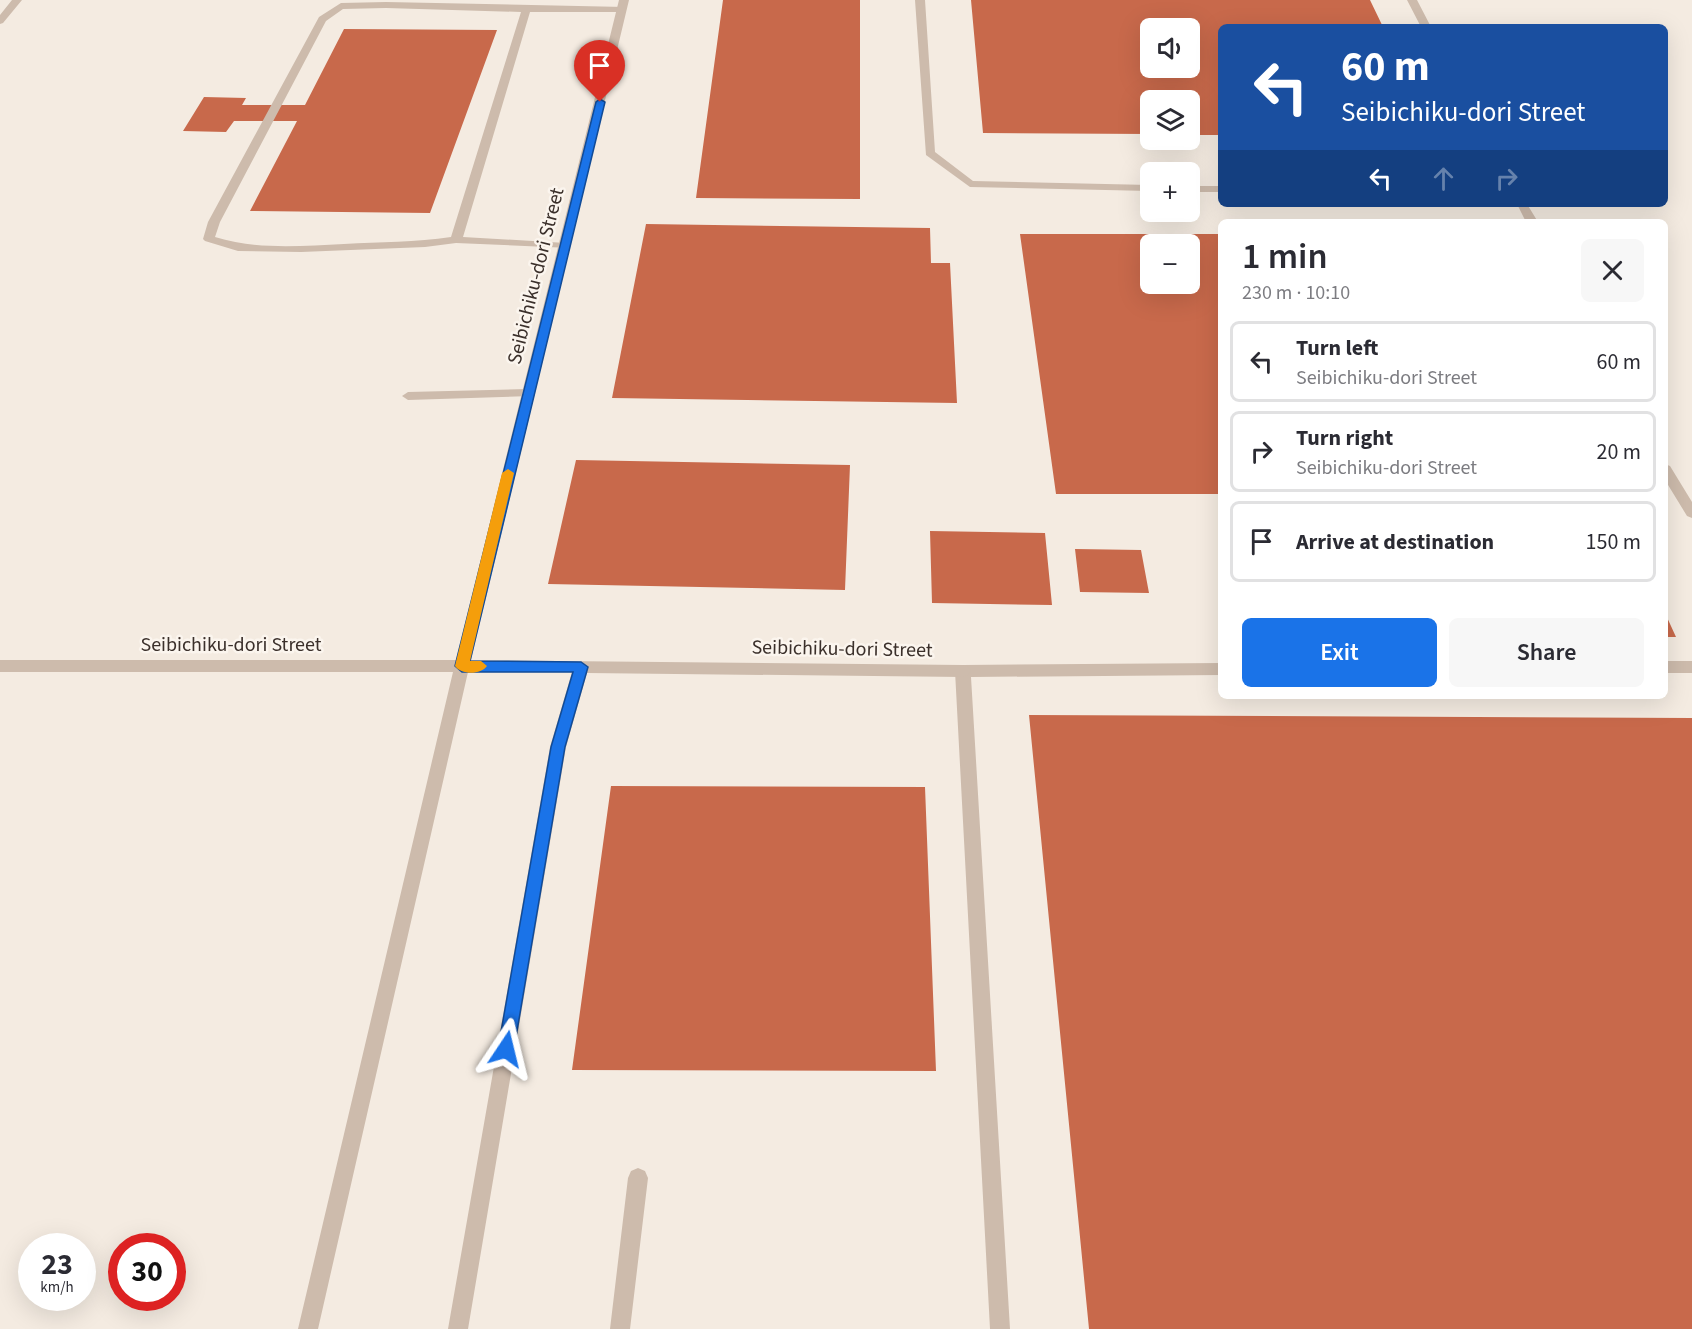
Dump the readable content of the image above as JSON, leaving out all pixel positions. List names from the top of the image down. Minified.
{"streets":{"street":["Seibichiku-dori Street"]},"page":{"map_buttons":["+","−"],"turn":["60 m","Seibichiku-dori Street"],"heading":["1 min","230 m · 10:10"],"list":[{"name":"Turn left","note":"Seibichiku-dori Street","value":"60 m"},{"name":"Turn right","note":"Seibichiku-dori Street","value":"20 m"},{"name":"Arrive at destination","value":"150 m"}],"buttons":["Exit","Share"],"speed":"23 km/h","limit":"30"}}
